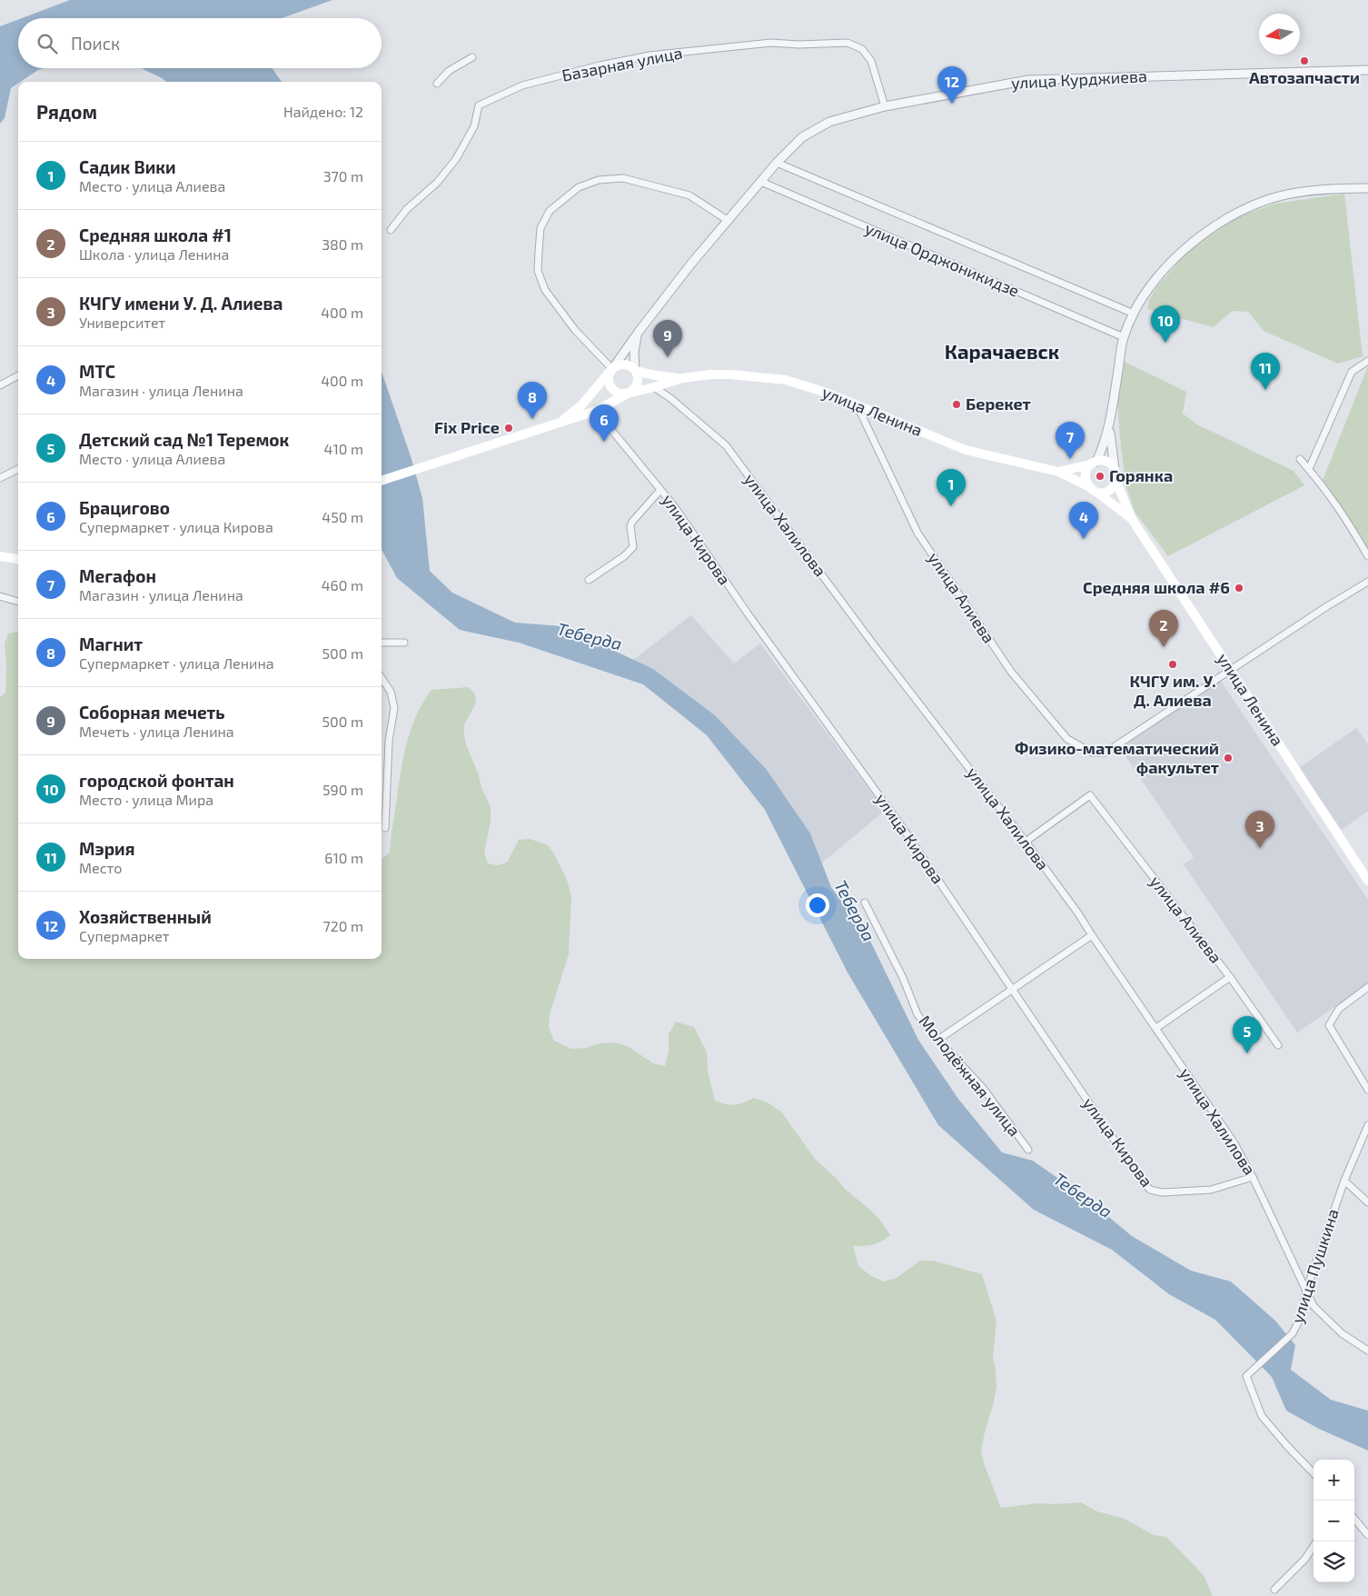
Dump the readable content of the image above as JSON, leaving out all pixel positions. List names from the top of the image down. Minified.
{"streets":{"main road":["улица Ленина"],"street":["Базарная улица","улица Курджиева","улица Орджоникидзе","улица Халилова","улица Кирова","улица Алиева","Молодёжная улица","улица Пушкина"]},"crossings":[["Базарная улица","улица Курджиева"],["улица Курджиева","улица Орджоникидзе"],["улица Ленина","улица Халилова"],["улица Ленина","улица Кирова"],["улица Ленина","улица Алиева"],["улица Халилова","улица Кирова"],["улица Халилова","улица Алиева"],["улица Халилова","улица Пушкина"]],"districts":["Карачаевск"],"water":["Теберда"],"places":["Автозапчасти","Берекет","Fix Price","Горянка","Средняя школа #6","КЧГУ им. У. Д. Алиева","Физико-математический факультет"],"north":"left","page":{"search":"Поиск","pins":["12","10","9","11","8","6","7","1","4","2","3","5"],"heading":["Рядом","Найдено: 12"],"list":[{"mark":"1","name":"Садик Вики","note":"Место · улица Алиева","value":"370 m"},{"mark":"2","name":"Средняя школа #1","note":"Школа · улица Ленина","value":"380 m"},{"mark":"3","name":"КЧГУ имени У. Д. Алиева","note":"Университет","value":"400 m"},{"mark":"4","name":"МТС","note":"Магазин · улица Ленина","value":"400 m"},{"mark":"5","name":"Детский сад №1 Теремок","note":"Место · улица Алиева","value":"410 m"},{"mark":"6","name":"Брацигово","note":"Супермаркет · улица Кирова","value":"450 m"},{"mark":"7","name":"Мегафон","note":"Магазин · улица Ленина","value":"460 m"},{"mark":"8","name":"Магнит","note":"Супермаркет · улица Ленина","value":"500 m"},{"mark":"9","name":"Соборная мечеть","note":"Мечеть · улица Ленина","value":"500 m"},{"mark":"10","name":"городской фонтан","note":"Место · улица Мира","value":"590 m"},{"mark":"11","name":"Мэрия","note":"Место","value":"610 m"},{"mark":"12","name":"Хозяйственный","note":"Супермаркет","value":"720 m"}],"map_buttons":["+","−"]}}
